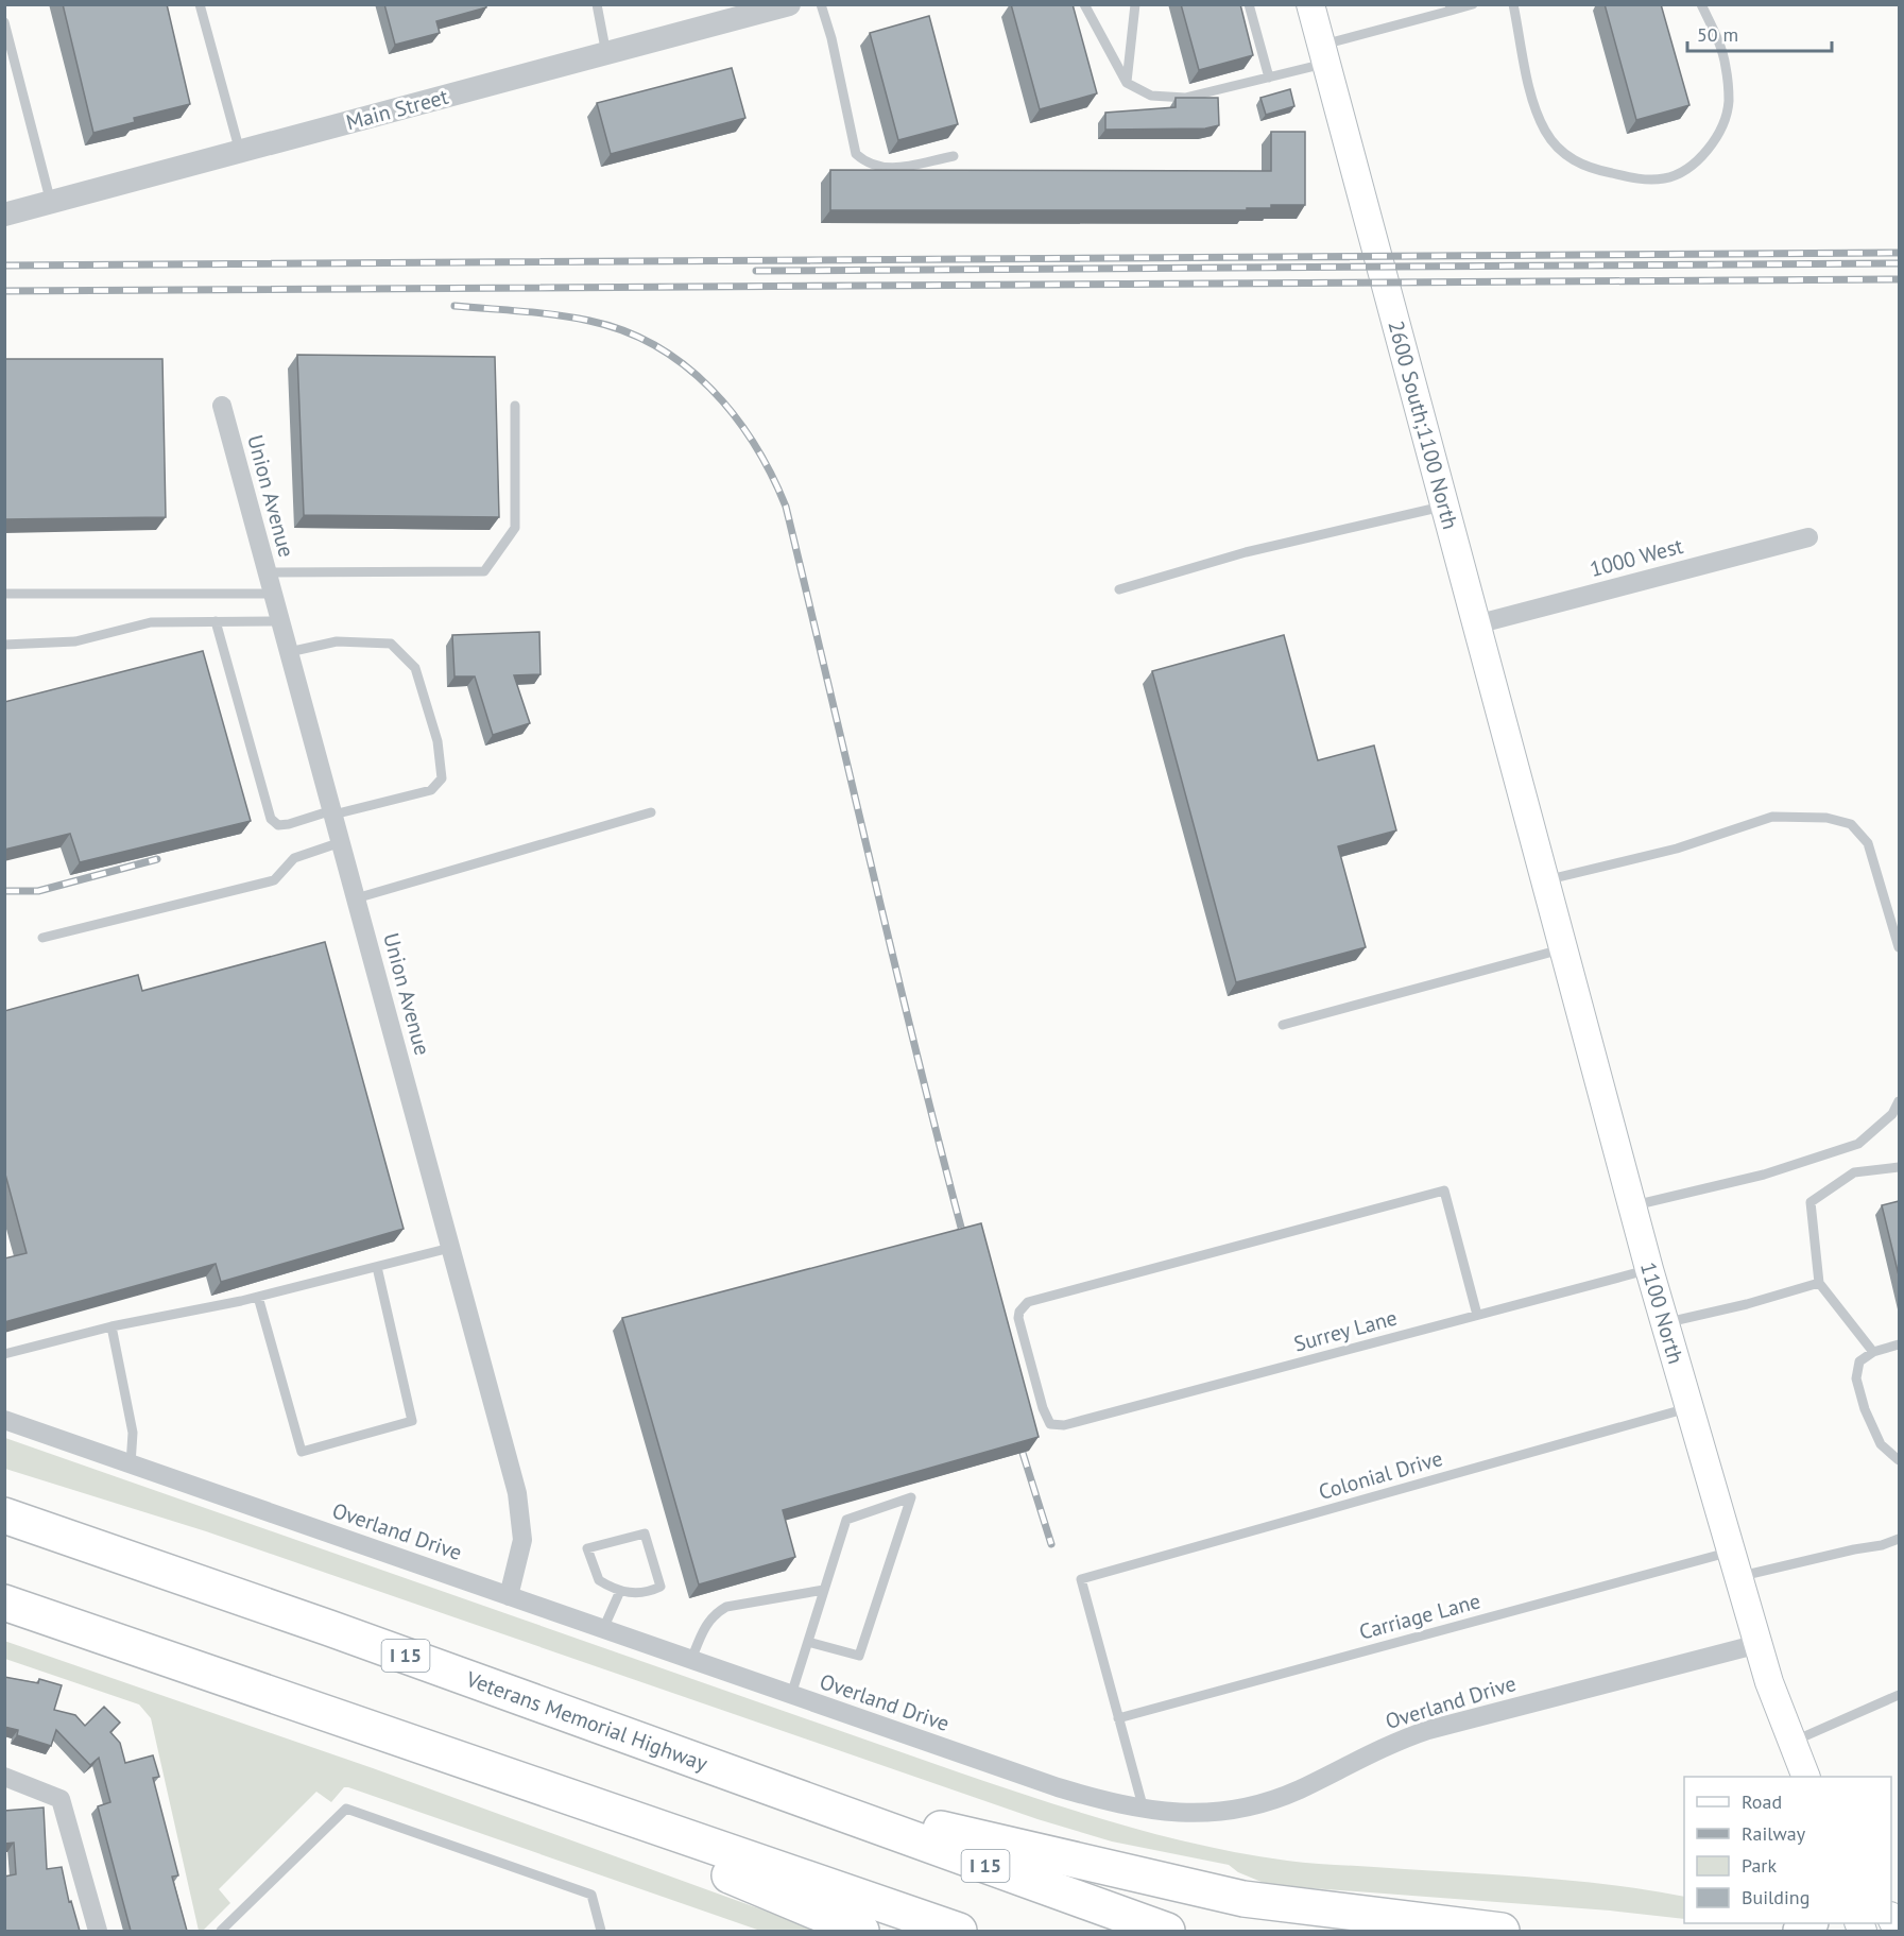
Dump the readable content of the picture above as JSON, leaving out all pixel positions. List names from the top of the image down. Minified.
{"streets":{"highway":["I 15","Veterans Memorial Highway"],"main road":["2600 South;1100 North","1100 North"],"street":["Main Street","Union Avenue","1000 West","Overland Drive"],"lane":["Surrey Lane","Colonial Drive","Carriage Lane"]},"crossings":[["2600 South;1100 North","1000 West"],["2600 South;1100 North","1100 North"],["Union Avenue","Overland Drive"],["1100 North","Surrey Lane"],["1100 North","Colonial Drive"],["1100 North","Overland Drive"],["1100 North","Carriage Lane"],["Colonial Drive","Carriage Lane"]],"legend":["Road","Railway","Park","Building"],"scale_bar":"50 m"}
